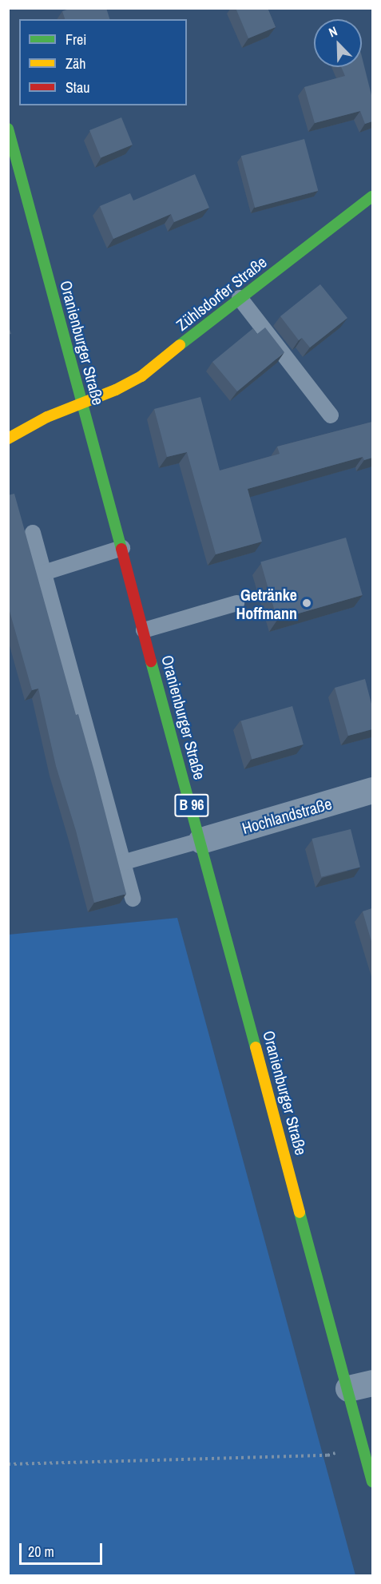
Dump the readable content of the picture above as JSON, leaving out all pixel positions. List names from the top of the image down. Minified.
{"streets":{"main road":["Zühlsdorfer Straße","Oranienburger Straße","B 96"],"street":["Hochlandstraße"]},"crossings":[["Zühlsdorfer Straße","Oranienburger Straße"],["Oranienburger Straße","Hochlandstraße"]],"places":["Getränke Hoffmann"],"legend":["Frei","Zäh","Stau"],"scale_bar":"20 m","north":"top left"}
